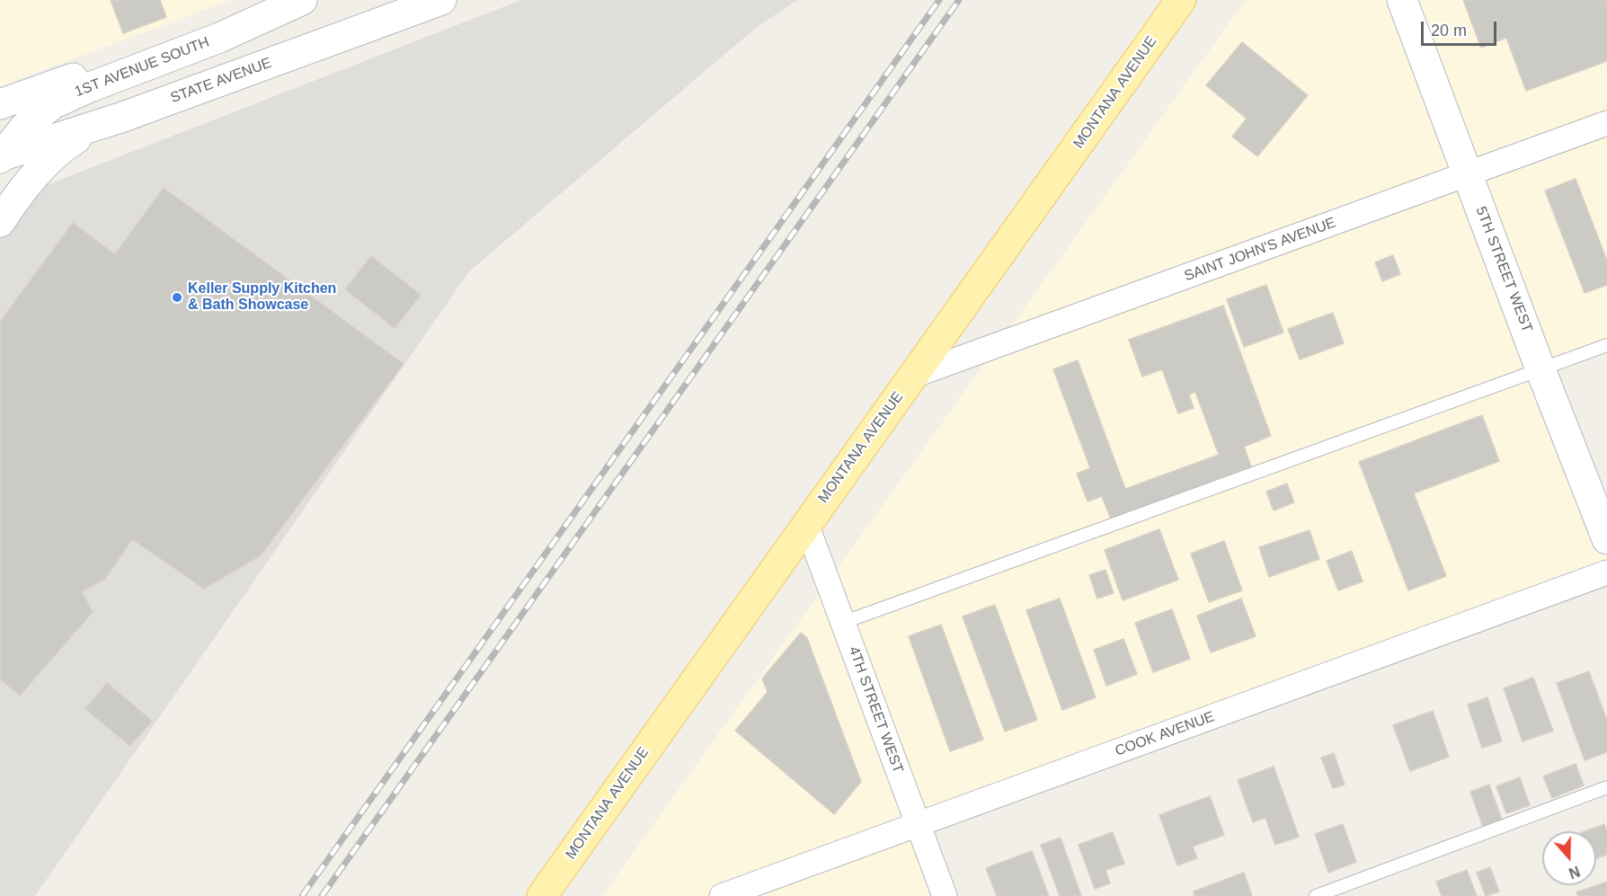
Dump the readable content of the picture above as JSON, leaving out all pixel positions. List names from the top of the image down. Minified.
{"streets":{"main road":["MONTANA AVENUE"],"street":["1ST AVENUE SOUTH","STATE AVENUE","SAINT JOHN'S AVENUE","5TH STREET WEST","4TH STREET WEST","COOK AVENUE"]},"crossings":[["1ST AVENUE SOUTH","STATE AVENUE"],["MONTANA AVENUE","SAINT JOHN'S AVENUE"],["MONTANA AVENUE","4TH STREET WEST"],["SAINT JOHN'S AVENUE","5TH STREET WEST"],["4TH STREET WEST","COOK AVENUE"]],"places":["Keller Supply Kitchen & Bath Showcase"],"scale_bar":"20 m","north":"bottom"}
